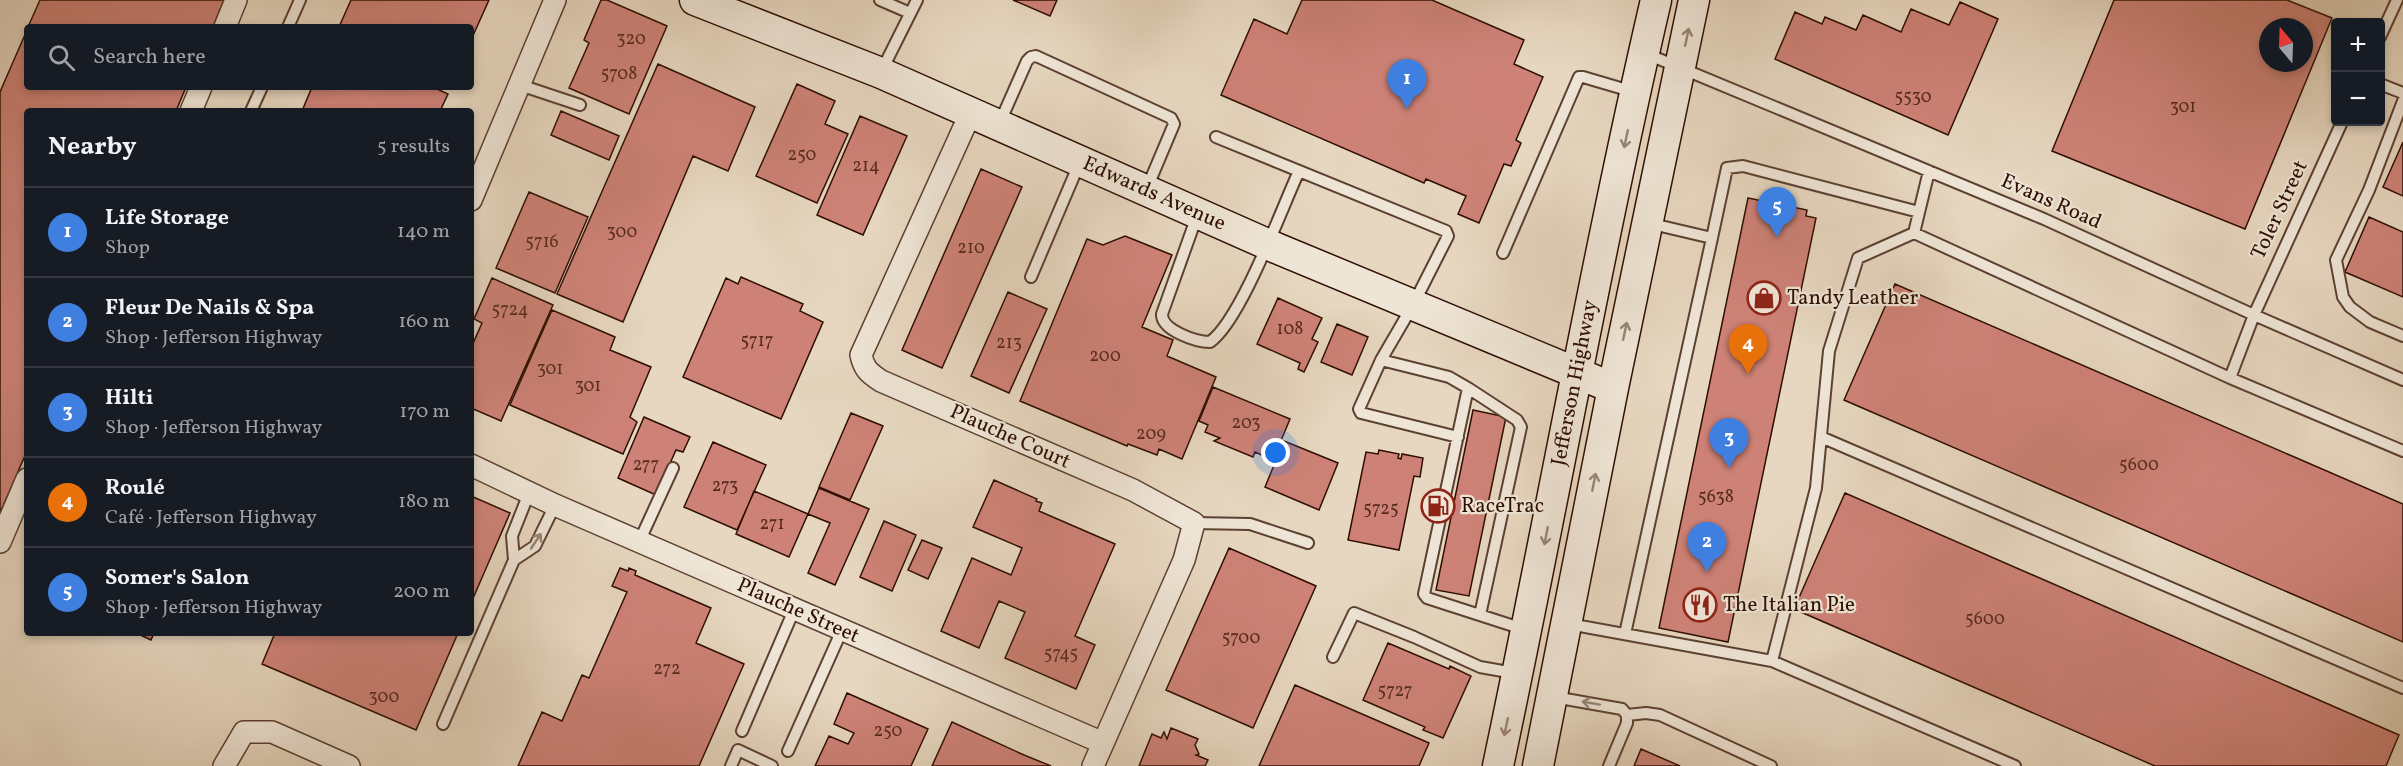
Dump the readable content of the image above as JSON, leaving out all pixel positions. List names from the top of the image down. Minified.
{"streets":{"main road":["Edwards Avenue","Jefferson Highway"],"street":["Plauche Court","Plauche Street"],"lane":["Evans Road","Toler Street"]},"crossings":[["Edwards Avenue","Jefferson Highway"],["Edwards Avenue","Plauche Court"],["Evans Road","Toler Street"],["Evans Road","Jefferson Highway"]],"places":{"shop":["Tandy Leather"],"fuel station":["RaceTrac"],"restaurant":["The Italian Pie"]},"house_numbers":["320","5708","5530","301","250","214","300","5716","210","5724","108","5717","213","200","301","301","203","209","277","5600","273","5638","5725","271","5600","5700","5745","272","5727","300","250"],"north":"top","page":{"map_buttons":["+","−"],"search":"Search here","pins":["1","5","4","3","2"],"heading":["Nearby","5 results"],"list":[{"mark":"1","name":"Life Storage","note":"Shop","value":"140 m"},{"mark":"2","name":"Fleur De Nails & Spa","note":"Shop · Jefferson Highway","value":"160 m"},{"mark":"3","name":"Hilti","note":"Shop · Jefferson Highway","value":"170 m"},{"mark":"4","name":"Roulé","note":"Café · Jefferson Highway","value":"180 m"},{"mark":"5","name":"Somer's Salon","note":"Shop · Jefferson Highway","value":"200 m"}]}}
